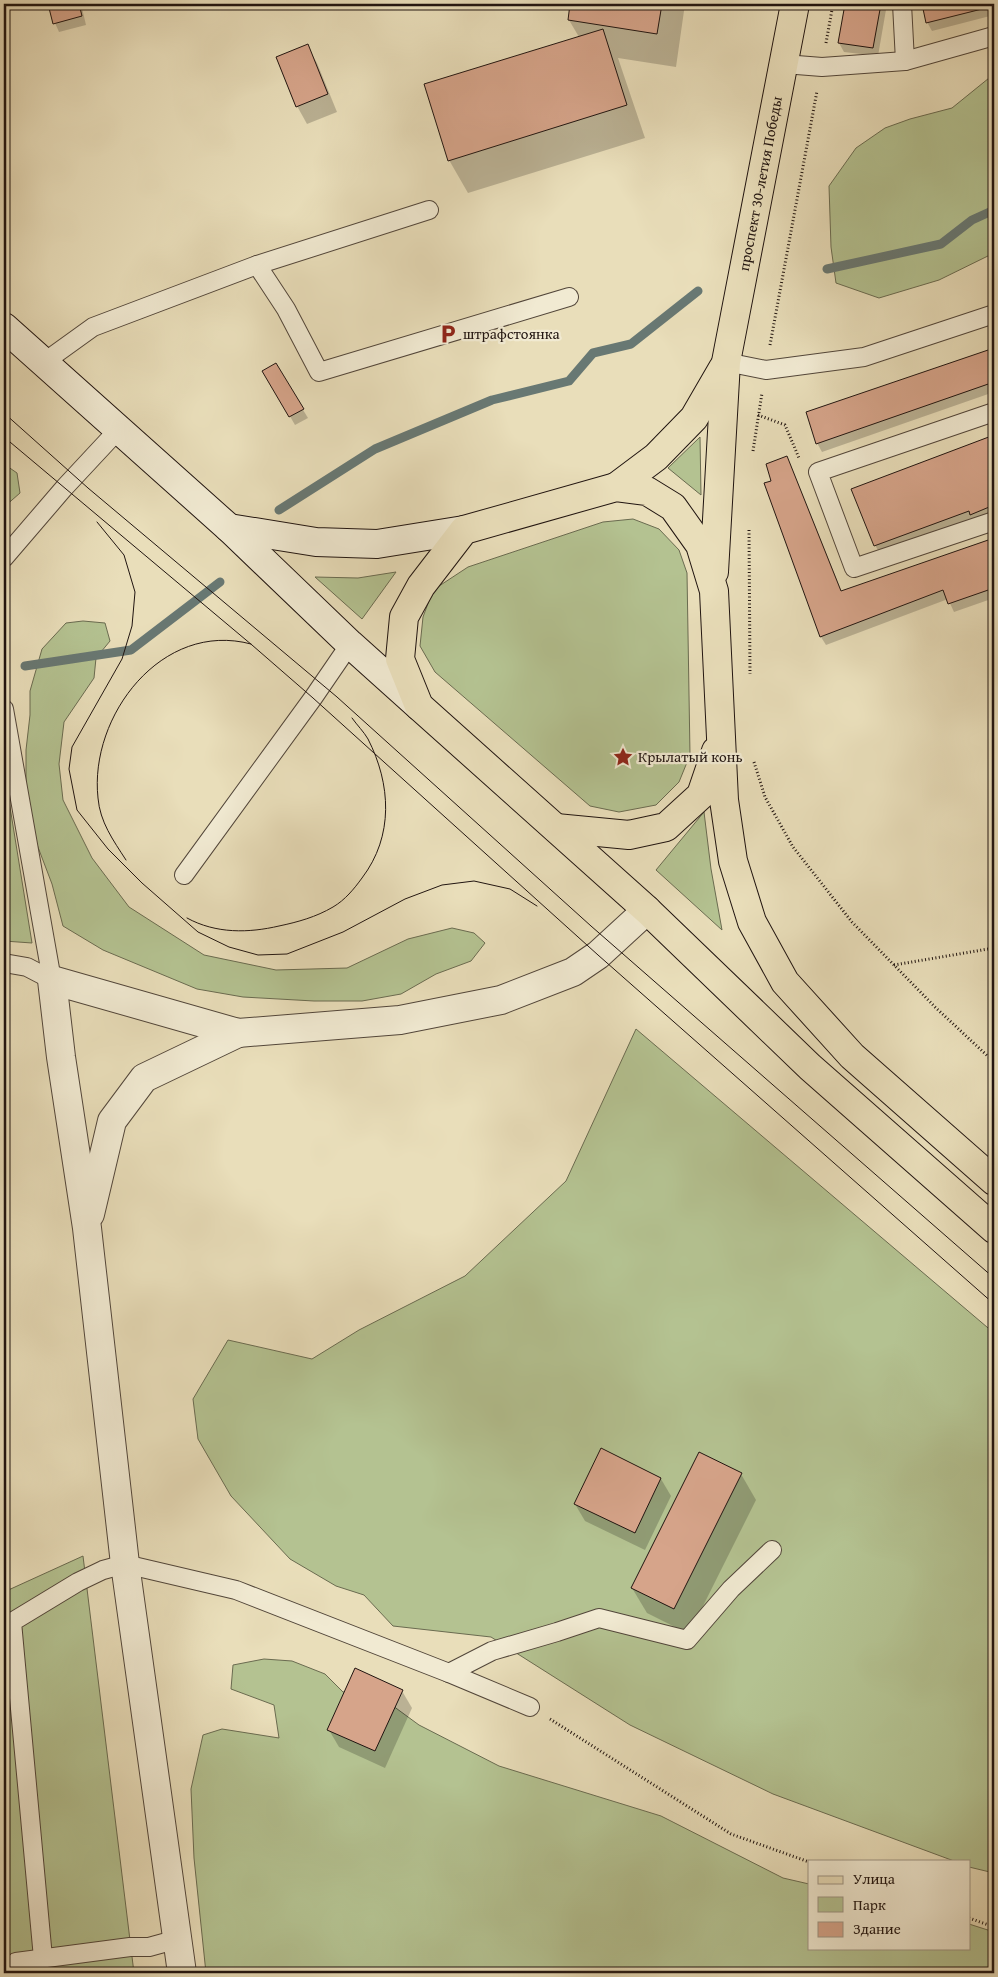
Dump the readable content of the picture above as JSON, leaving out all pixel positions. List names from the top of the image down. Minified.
{"streets":{"main road":["проспект 30-летия Победы"]},"places":{"parking":["штрафстоянка"],"place":["Крылатый конь"]},"legend":["Улица","Парк","Здание"]}
